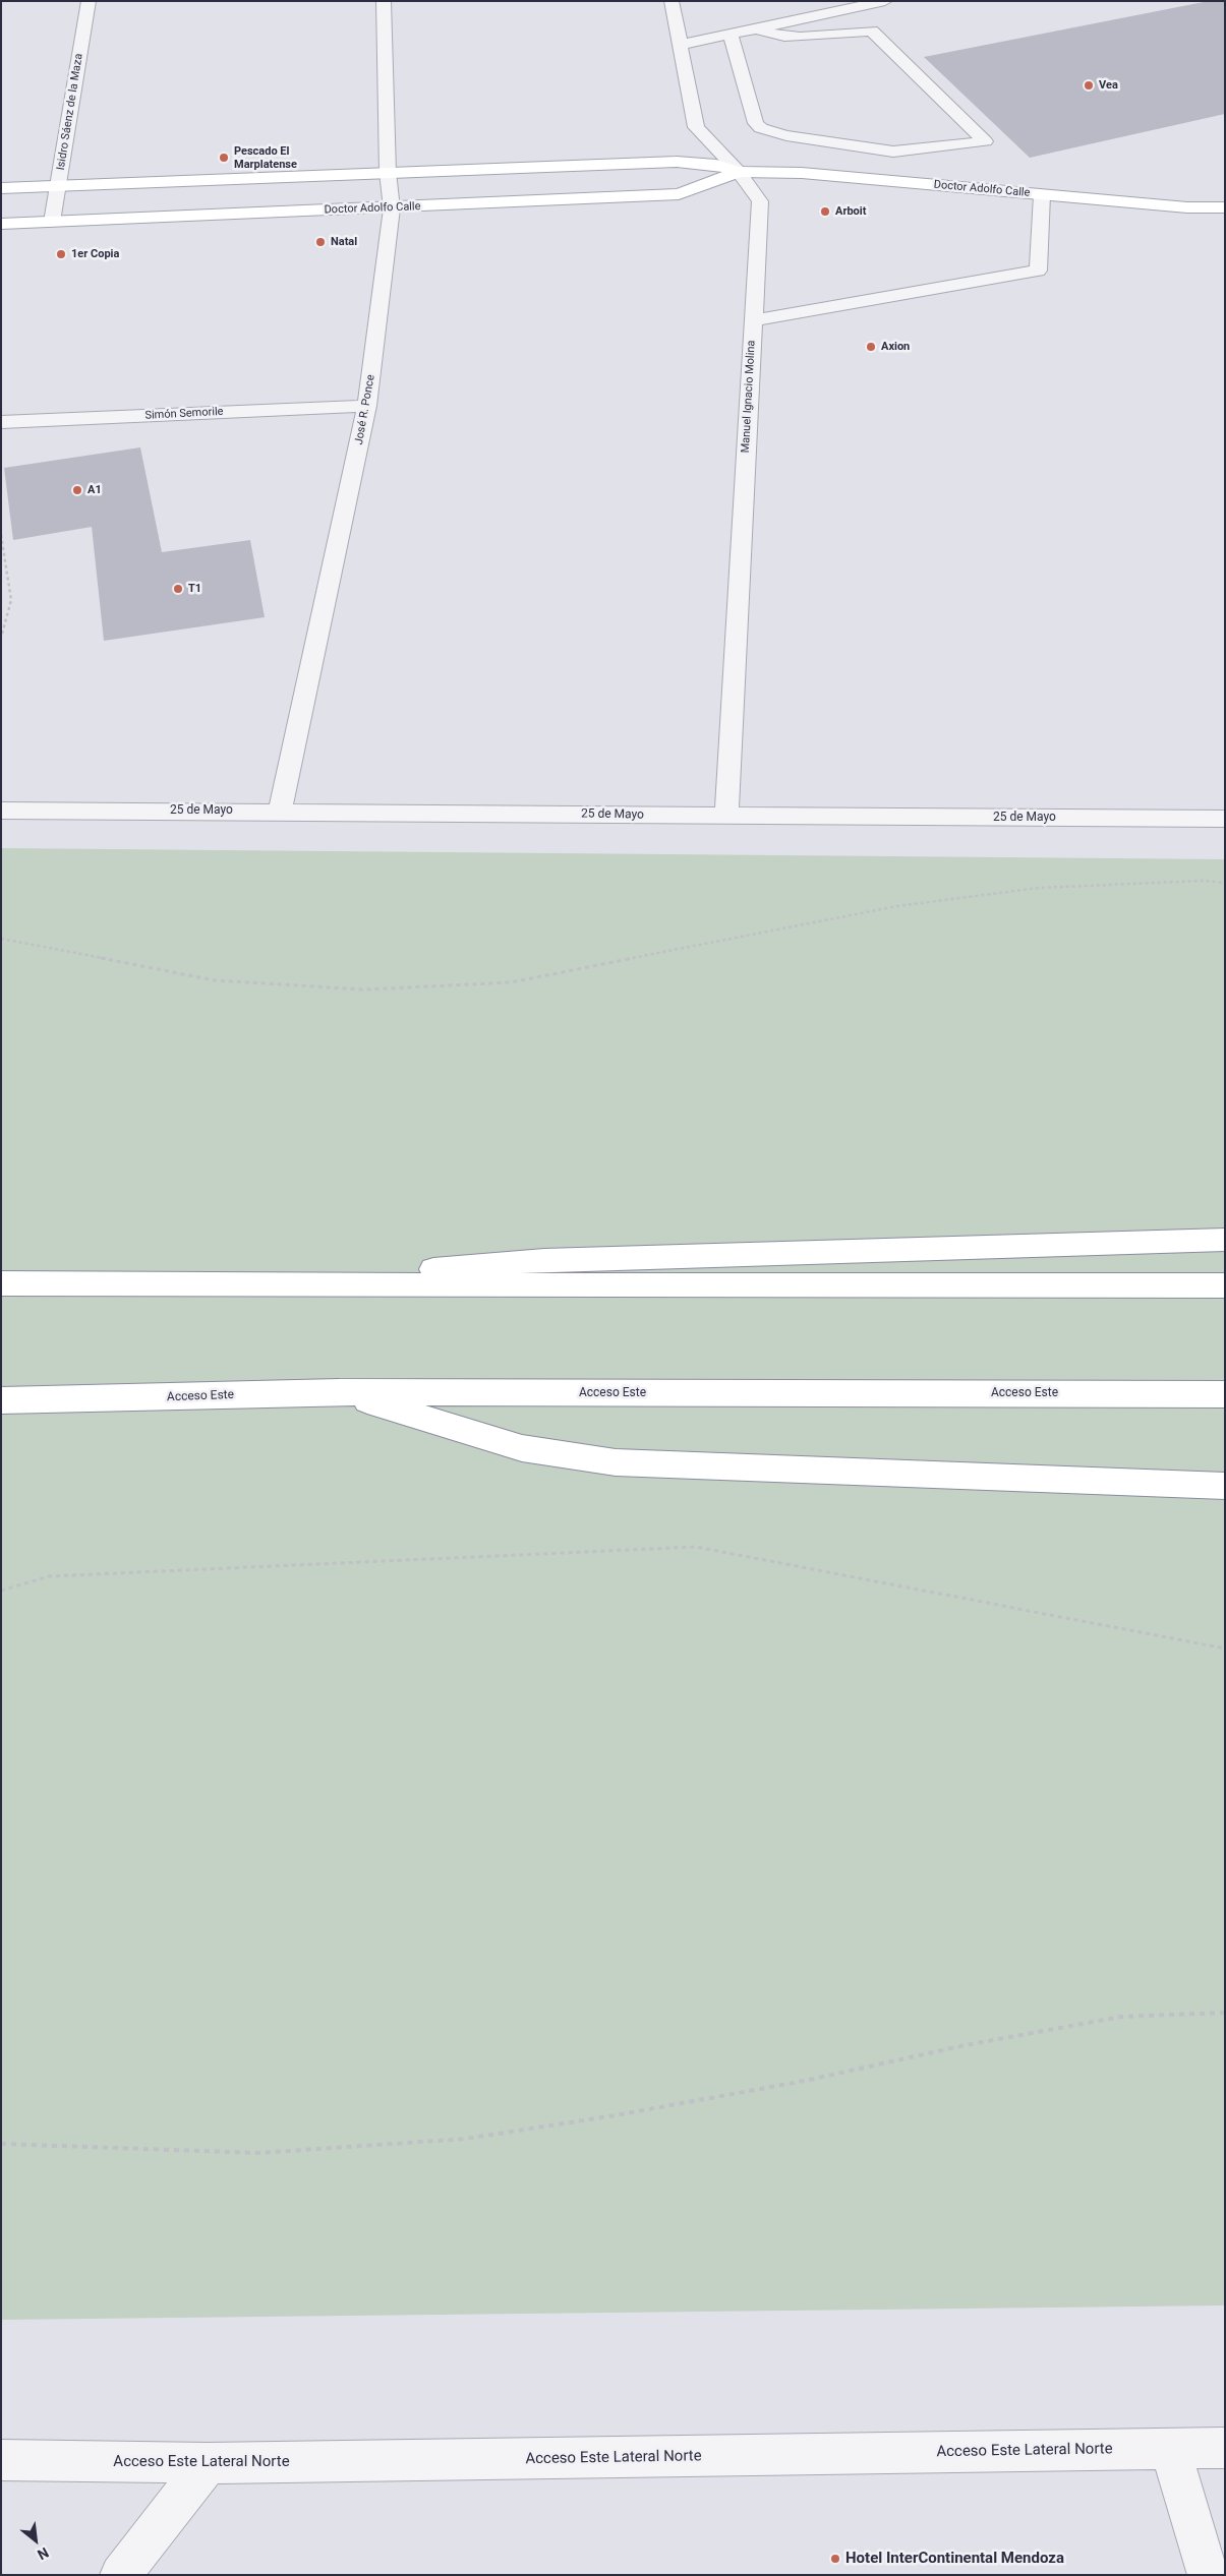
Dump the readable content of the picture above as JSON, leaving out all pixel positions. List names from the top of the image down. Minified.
{"streets":{"main road":["Doctor Adolfo Calle","Acceso Este"],"street":["Isidro Sáenz de la Maza","Manuel Ignacio Molina","José R. Ponce","Simón Semorile","25 de Mayo","Acceso Este Lateral Norte"]},"crossings":[["Isidro Sáenz de la Maza","Doctor Adolfo Calle"],["Doctor Adolfo Calle","Manuel Ignacio Molina"],["Doctor Adolfo Calle","José R. Ponce"],["Manuel Ignacio Molina","25 de Mayo"],["José R. Ponce","Simón Semorile"],["José R. Ponce","25 de Mayo"]],"places":["Vea","Pescado El Marplatense","Arboit","Natal","1er Copia","Axion","A1","T1","Hotel InterContinental Mendoza"],"north":"bottom right"}
